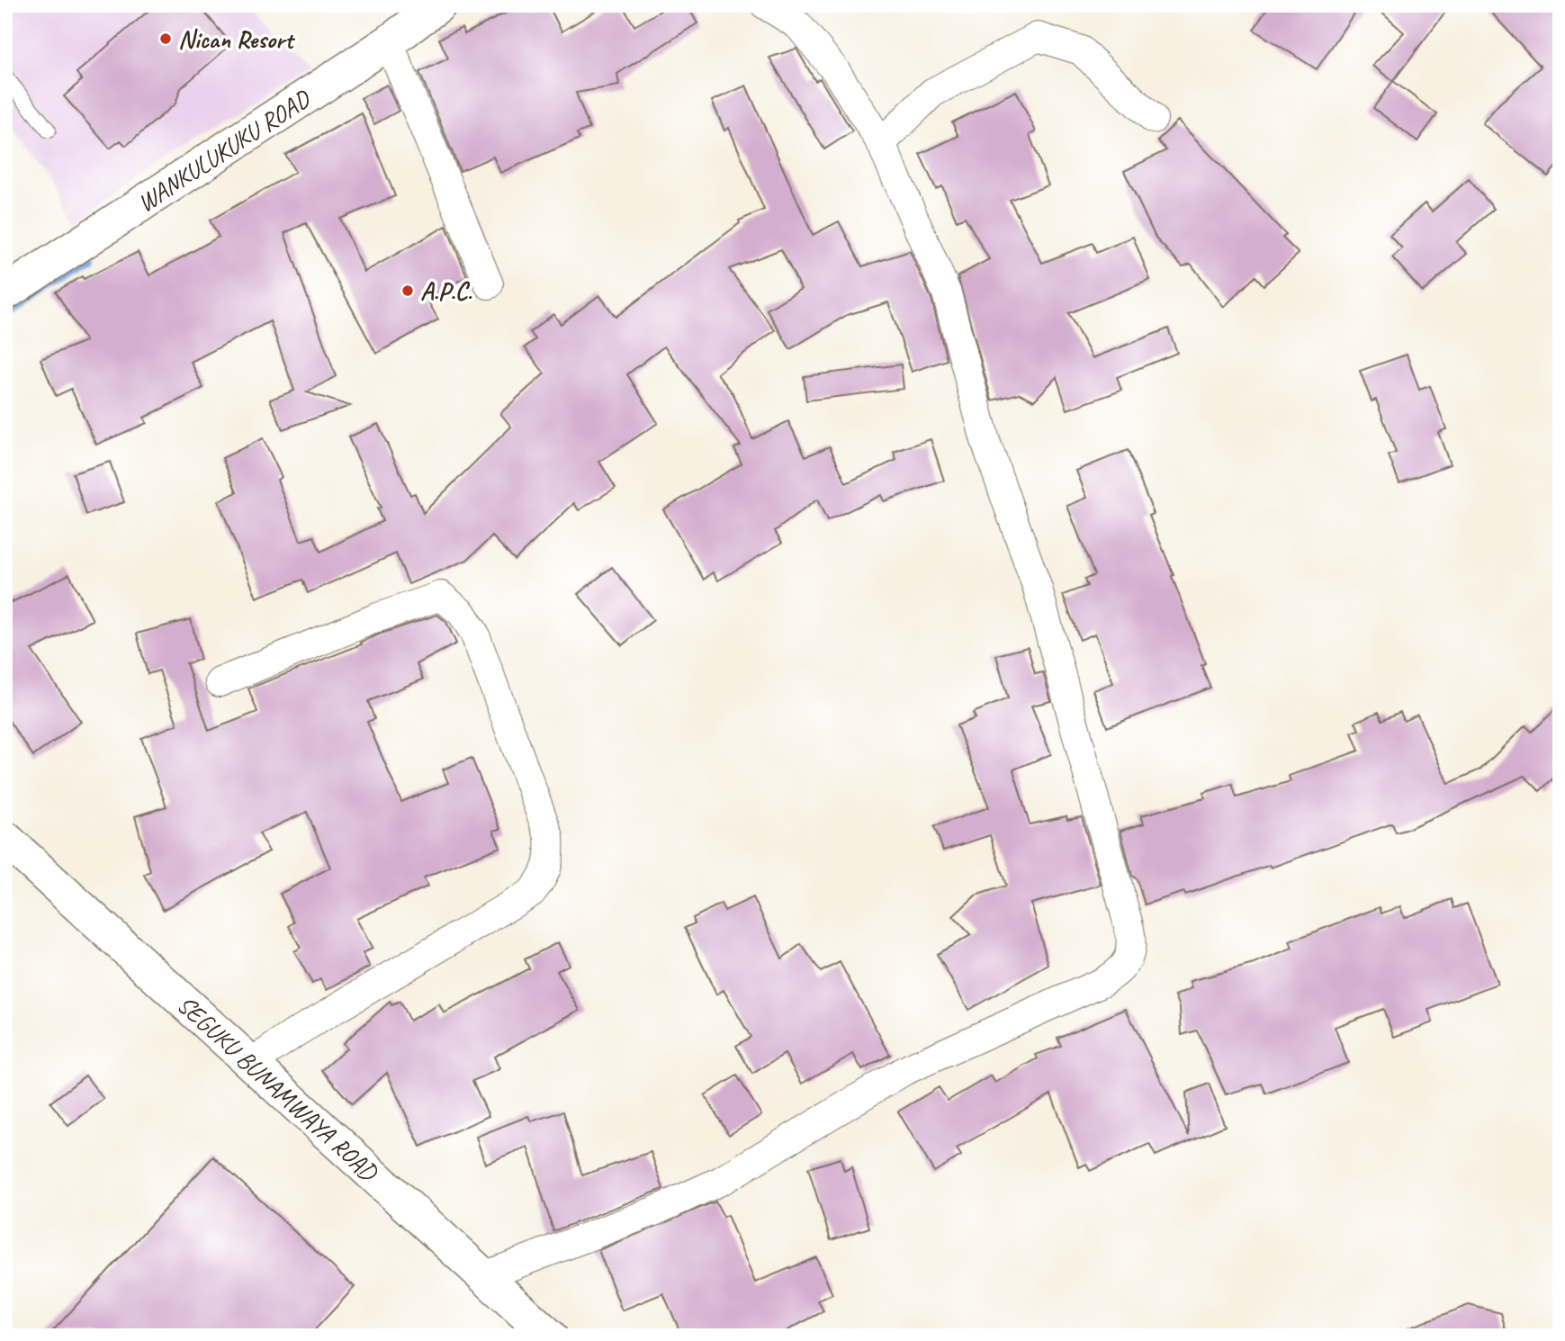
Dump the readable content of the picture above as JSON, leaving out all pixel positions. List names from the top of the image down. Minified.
{"streets":{"main road":["WANKULUKUKU ROAD","SEGUKU BUNAMWAYA ROAD"]},"places":["Nican Resort","A.P.C."]}
